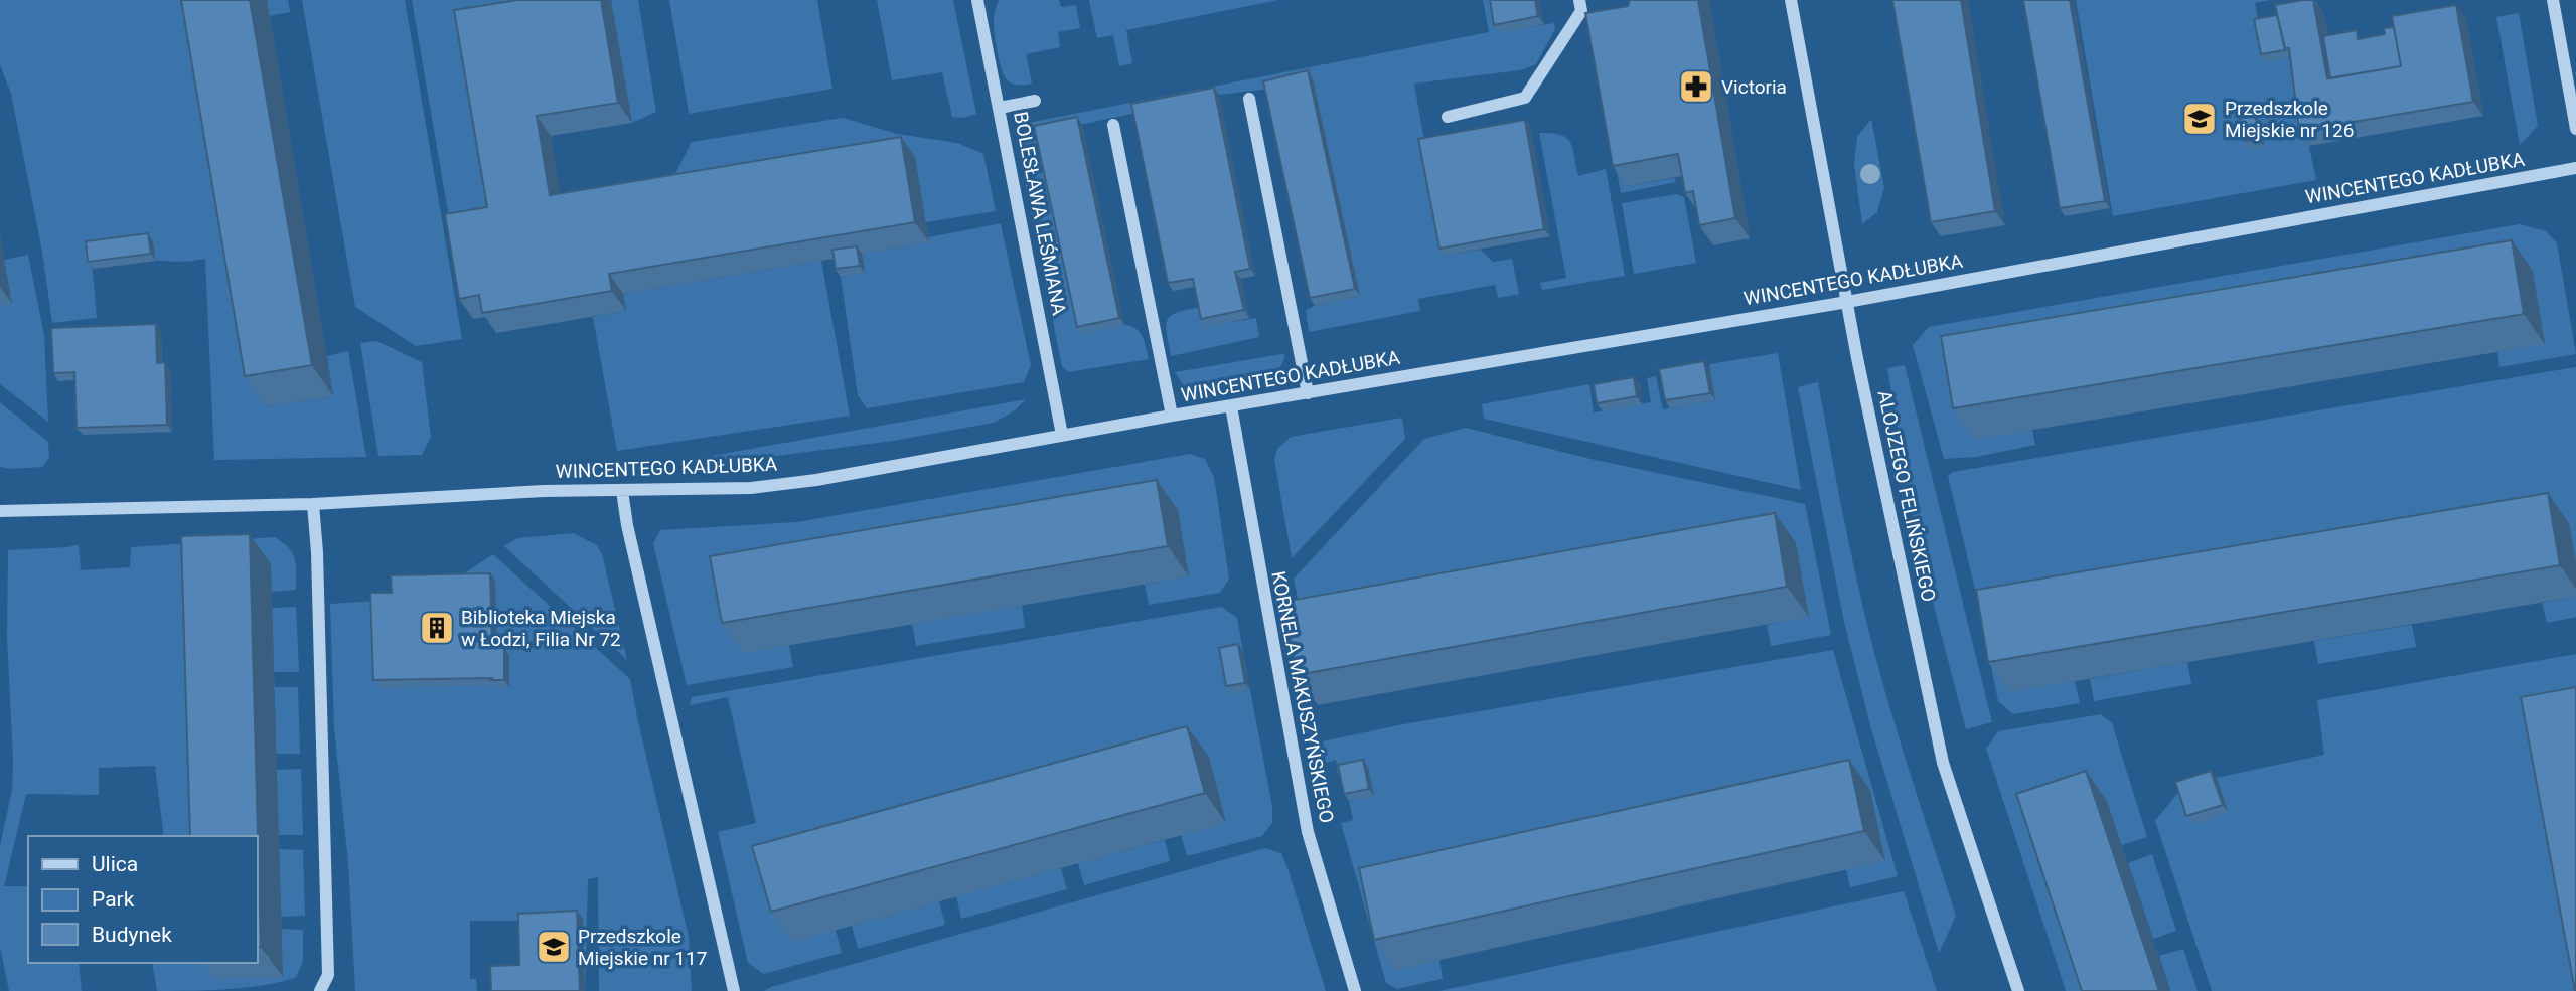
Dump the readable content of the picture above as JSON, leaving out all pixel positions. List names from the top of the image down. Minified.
{"streets":{"street":["WINCENTEGO KADŁUBKA","BOLESŁAWA LEŚMIANA","ALOJZEGO FELIŃSKIEGO","KORNELA MAKUSZYŃSKIEGO"]},"crossings":[["WINCENTEGO KADŁUBKA","BOLESŁAWA LEŚMIANA"],["WINCENTEGO KADŁUBKA","ALOJZEGO FELIŃSKIEGO"],["WINCENTEGO KADŁUBKA","KORNELA MAKUSZYŃSKIEGO"]],"places":{"pharmacy":["Victoria"],"school or university":["Przedszkole Miejskie nr 126","Przedszkole Miejskie nr 117"],"building":["Biblioteka Miejska w Łodzi, Filia Nr 72"]},"legend":["Ulica","Park","Budynek"]}
